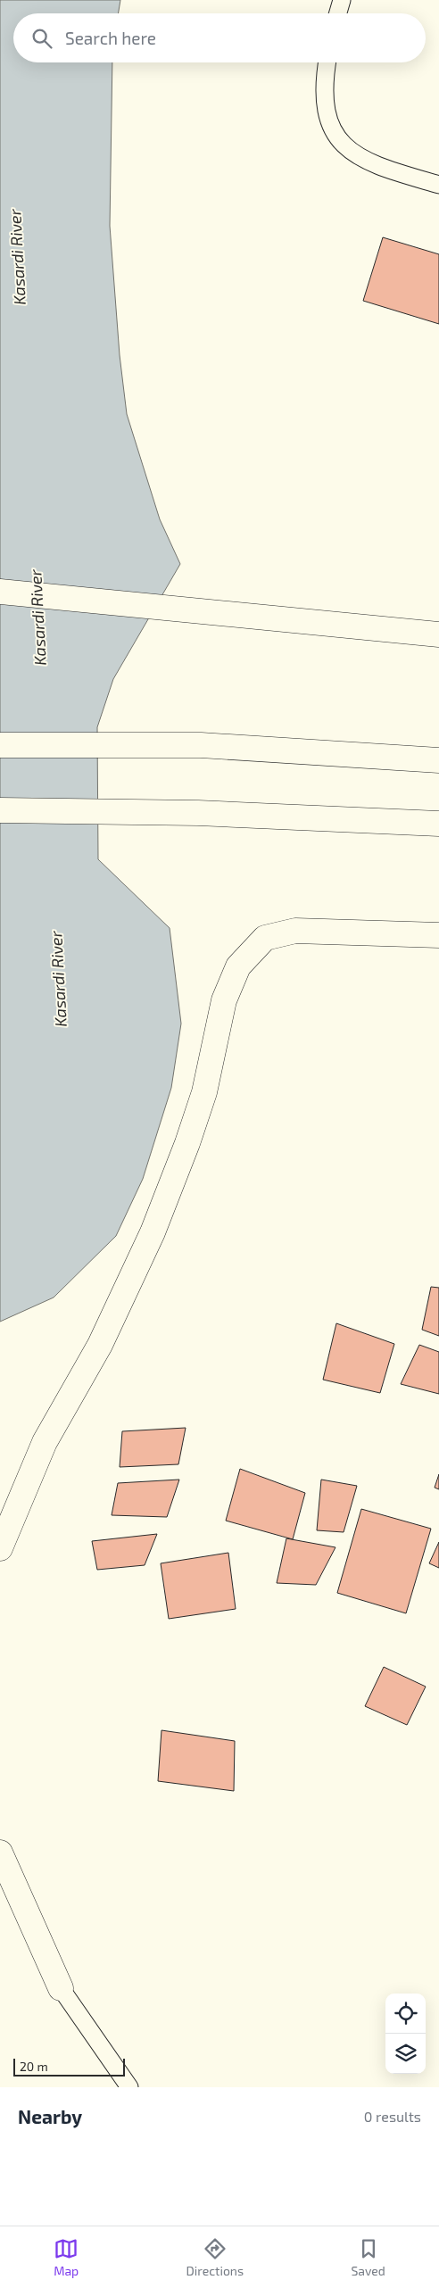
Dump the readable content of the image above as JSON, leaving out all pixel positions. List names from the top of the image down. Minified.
{"water":["Kasardi River"],"scale_bar":"20 m","page":{"search":"Search here","scale":"20 m","heading":["Nearby","0 results"],"nav":["Map","Directions","Saved"]}}
